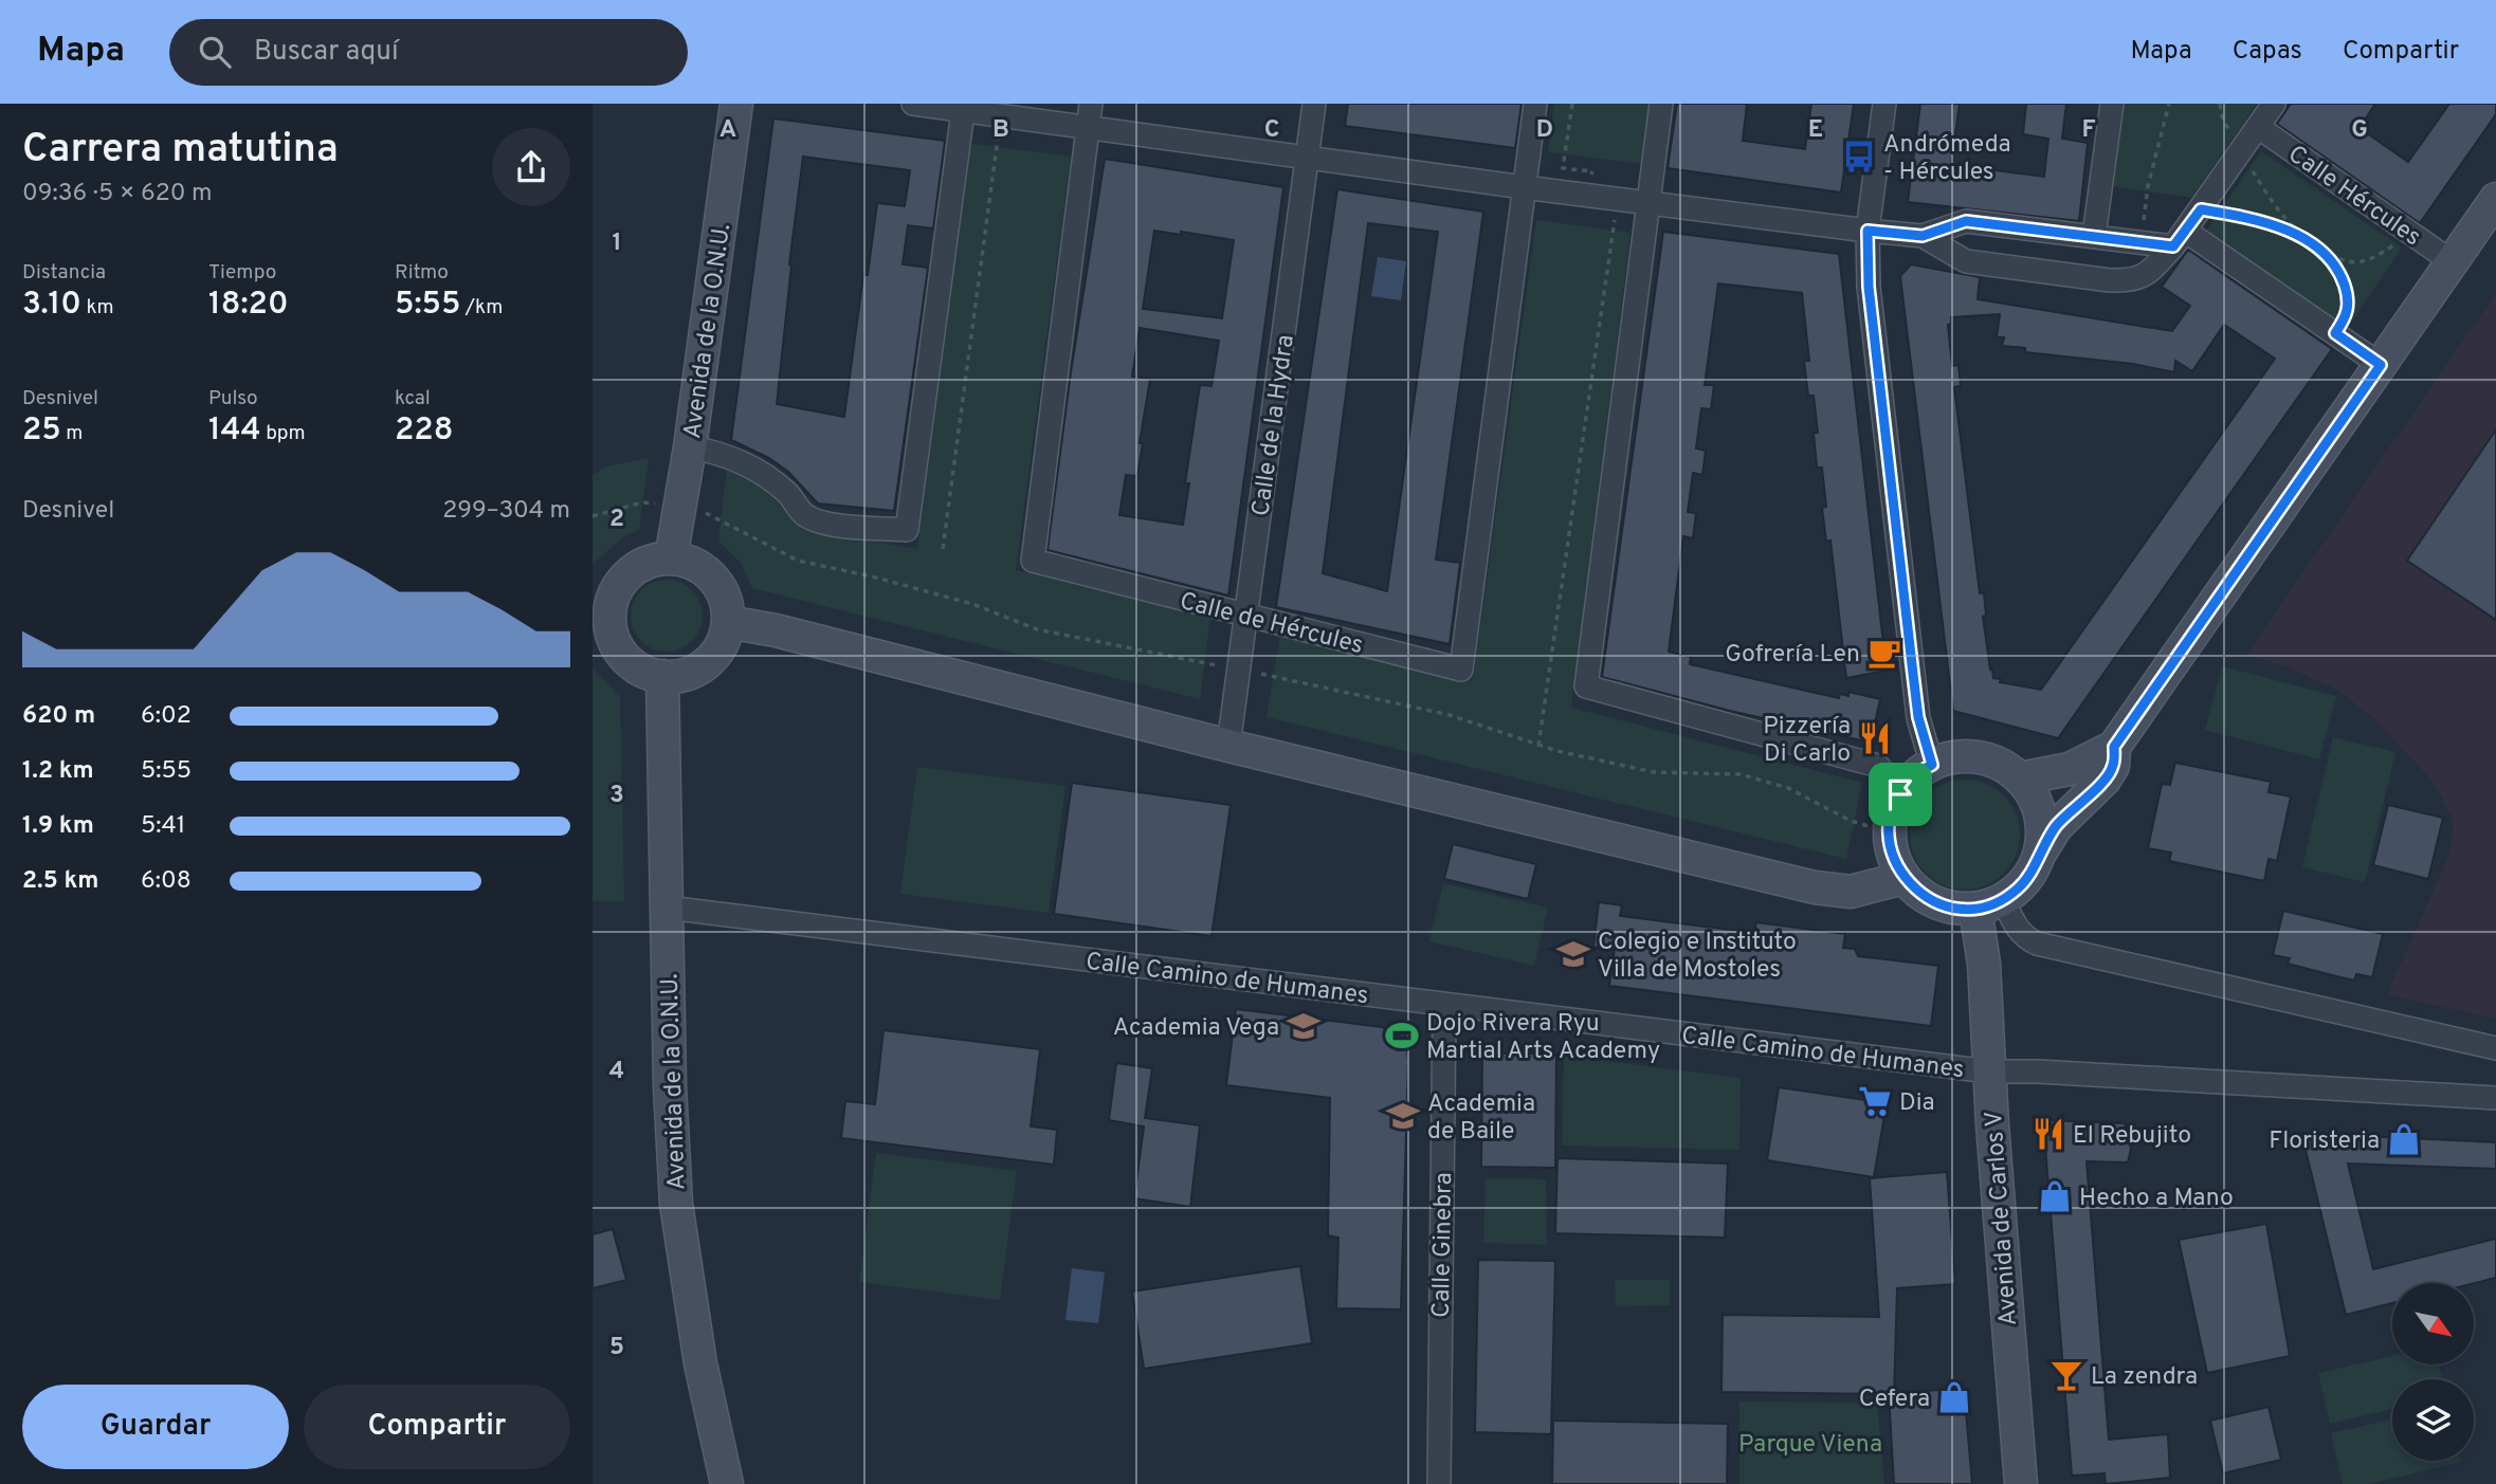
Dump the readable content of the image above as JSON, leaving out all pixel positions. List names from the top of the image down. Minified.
{"streets":{"street":["Calle Hércules","Avenida de la O.N.U.","Calle de la Hydra","Calle de Hércules","Calle Camino de Humanes","Avenida de Carlos V","Calle Ginebra"]},"crossings":[["Avenida de la O.N.U.","Calle Camino de Humanes"],["Calle de la Hydra","Calle de Hércules"],["Calle Camino de Humanes","Avenida de Carlos V"],["Calle Camino de Humanes","Calle Ginebra"]],"parks":["Parque Viena"],"places":{"bus stop":["Andrómeda - Hércules"],"cafe":["Gofrería Len"],"restaurant":["Pizzería Di Carlo","El Rebujito"],"school or university":["Colegio e Instituto Villa de Mostoles","Academia Vega","Academia de Baile"],"sports":["Dojo Rivera Ryu Martial Arts Academy"],"supermarket":["Dia"],"shop":["Floristeria","Hecho a Mano","Cefera"],"bar":["La zendra"]},"north":"bottom right","page":{"header":"Mapa","search":"Buscar aquí","nav":["Mapa","Capas","Compartir"],"heading":["Carrera matutina","09:36 · 5 × 620 m"],"stats":[["Distancia","3.10 km"],["Tiempo","18:20"],["Ritmo","5:55 /km"],["Desnivel","25 m"],["Pulso","144 bpm"],["kcal","228"]],"chart":["Desnivel","299–304 m"],"list":[{"name":"620 m","note":"6:02"},{"name":"1.2 km","note":"5:55"},{"name":"1.9 km","note":"5:41"},{"name":"2.5 km","note":"6:08"}],"buttons":["Guardar","Compartir"]},"grid":{"columns":["A","B","C","D","E","F","G"],"rows":["1","2","3","4","5"]}}
